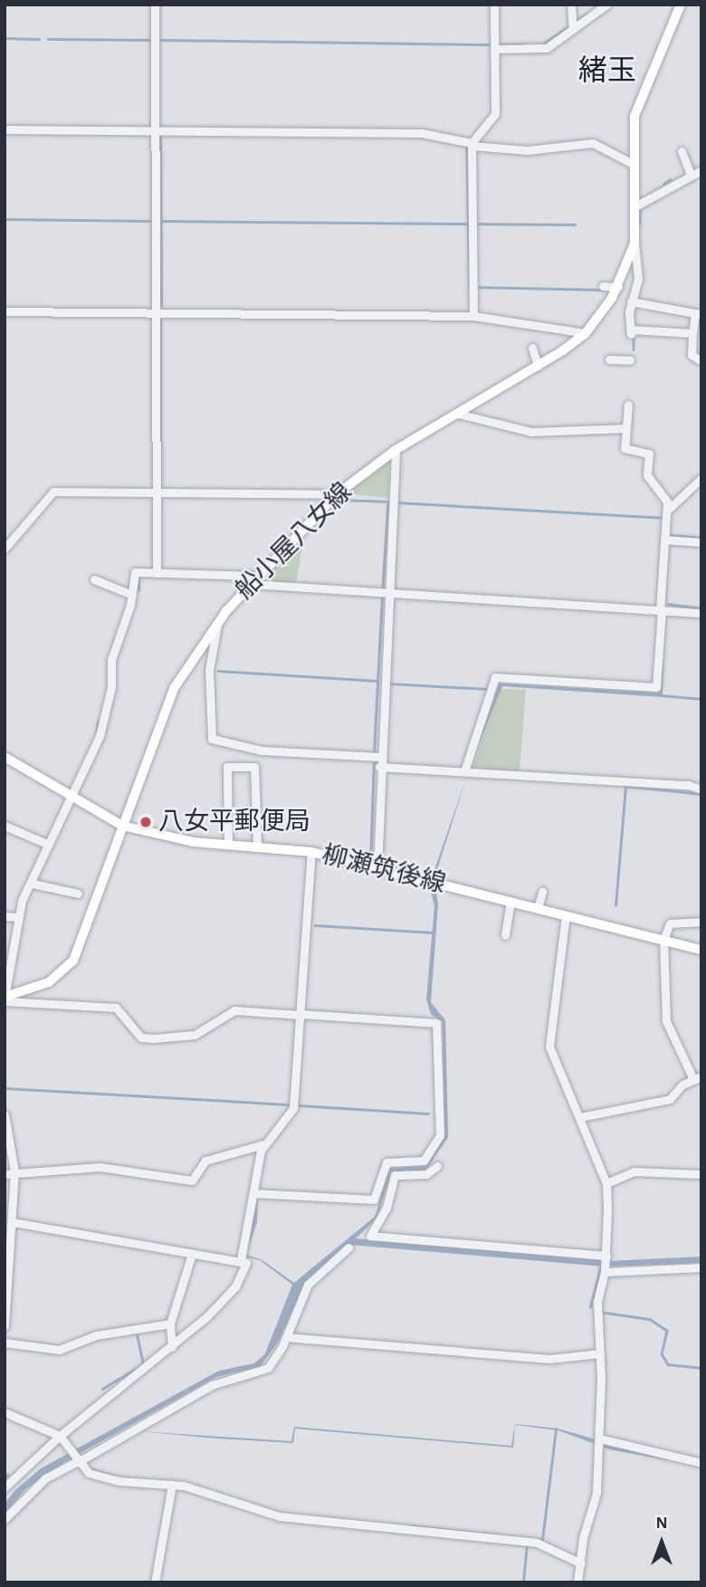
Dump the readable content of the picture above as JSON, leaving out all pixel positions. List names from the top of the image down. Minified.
{"streets":{"main road":["船小屋八女線","柳瀬筑後線"]},"crossings":[["船小屋八女線","柳瀬筑後線"]],"districts":["緒玉"],"places":["八女平郵便局"],"north":"top"}
